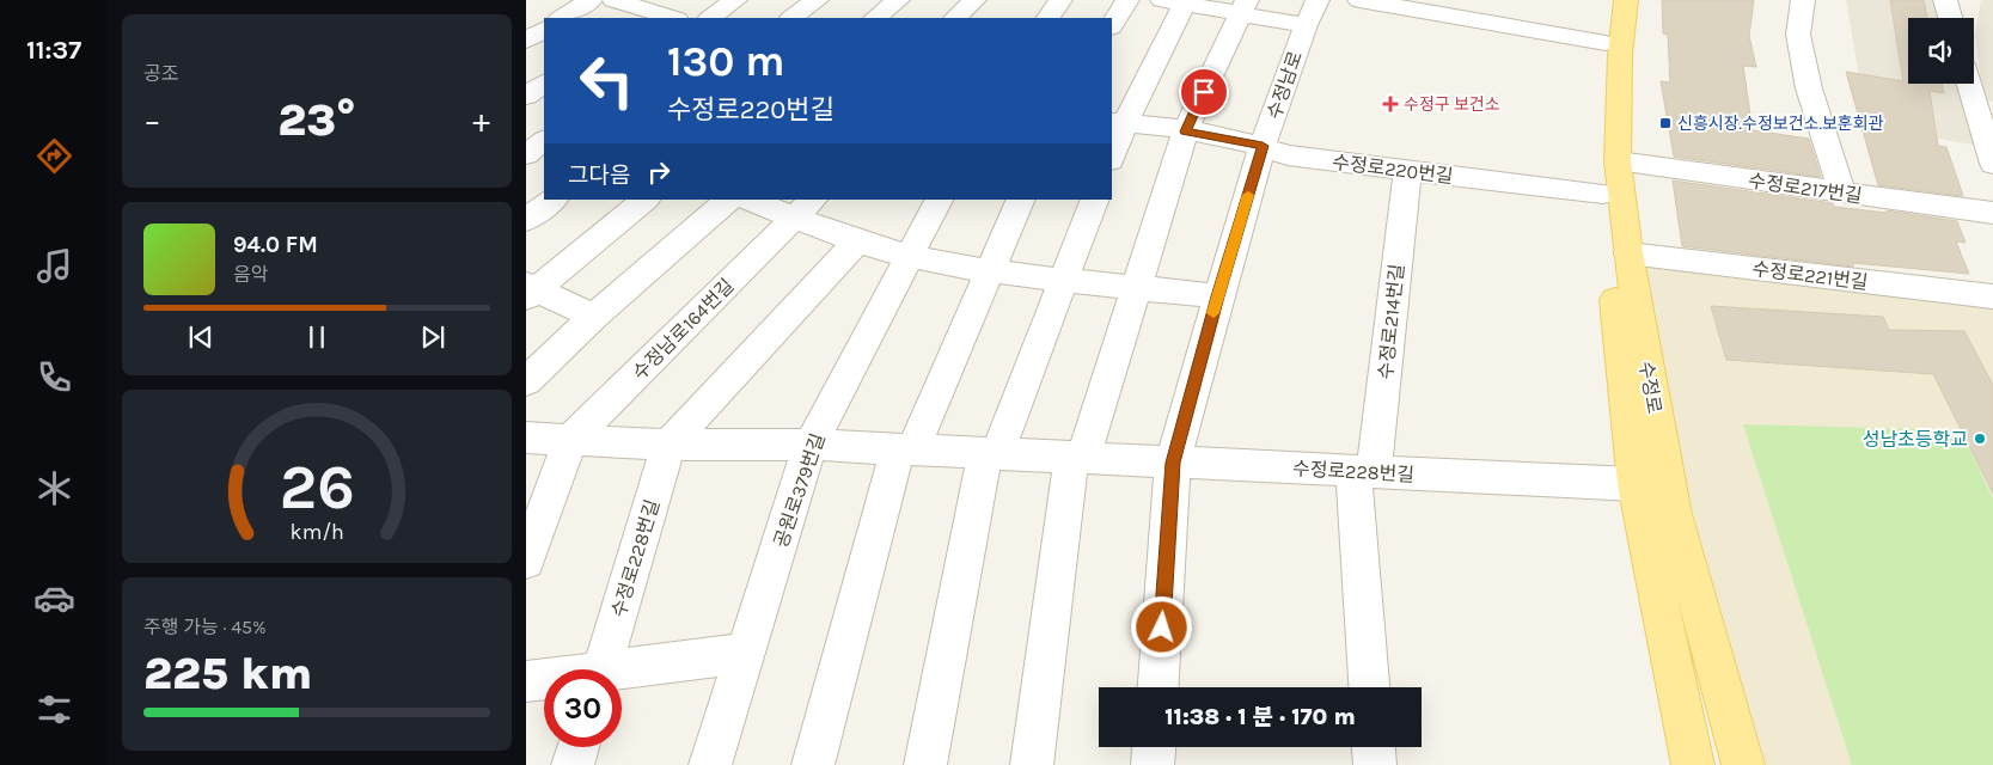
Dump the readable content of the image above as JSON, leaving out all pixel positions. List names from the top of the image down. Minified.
{"streets":{"main road":["수정로"],"street":["수정남로","수정로220번길","수정로217번길","수정로221번길","수정로214번길","수정남로164번길","수정로228번길","공원로379번길"]},"crossings":[["수정남로","수정로220번길"],["수정남로","수정로228번길"],["수정로220번길","수정로214번길"],["수정로220번길","수정로"],["수정로217번길","수정로"],["수정로221번길","수정로"],["수정로214번길","수정로228번길"],["수정남로164번길","수정로228번길"],["수정로","수정로228번길"],["수정로228번길","공원로379번길"]],"places":{"health":["수정구 보건소"],"transit":["신흥시장.수정보건소.보훈회관"],"other":["성남초등학교"]},"page":{"tabs":"11:37","tile":["공조",["주행 가능 · 45%","225 km"]],"turn":["130 m","수정로220번길"],"heat":["−","23°","+"],"then":"그다음","song":["94.0 FM","음악"],"limit":"30","trip":"11:38 · 1 분 · 170 m","gauge":["26","km/h"]}}
